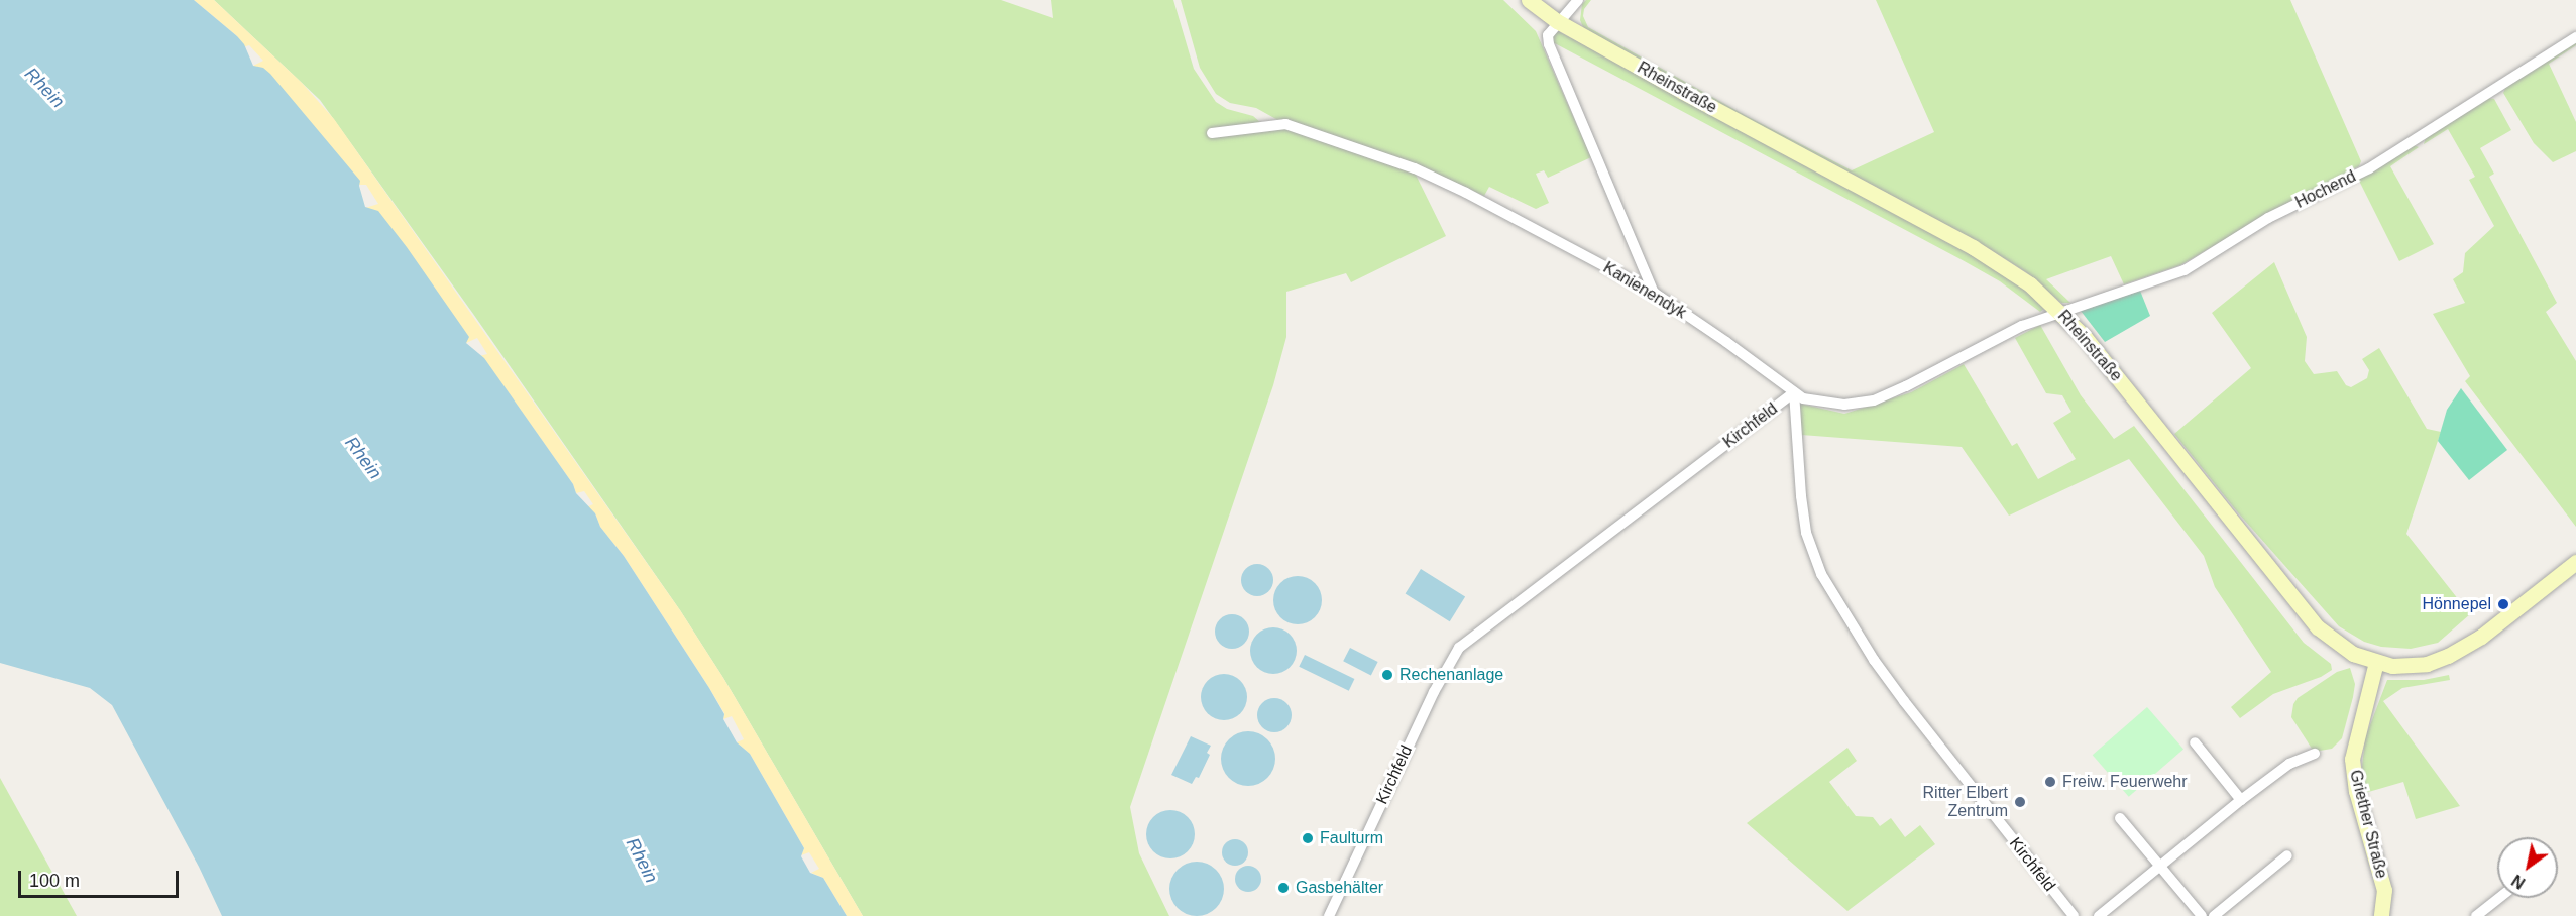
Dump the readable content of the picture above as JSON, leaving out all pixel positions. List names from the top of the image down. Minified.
{"streets":{"main road":["Rheinstraße","Griether Straße"],"street":["Hochend","Kanienendyk","Kirchfeld"]},"crossings":[["Rheinstraße","Hochend"],["Rheinstraße","Kanienendyk"],["Rheinstraße","Griether Straße"],["Hochend","Kanienendyk"],["Kanienendyk","Kirchfeld"]],"water":["Rhein"],"places":["Hönnepel","Rechenanlage","Freiw. Feuerwehr","Ritter Elbert Zentrum","Faulturm","Gasbehälter"],"scale_bar":"100 m","north":"bottom left"}
